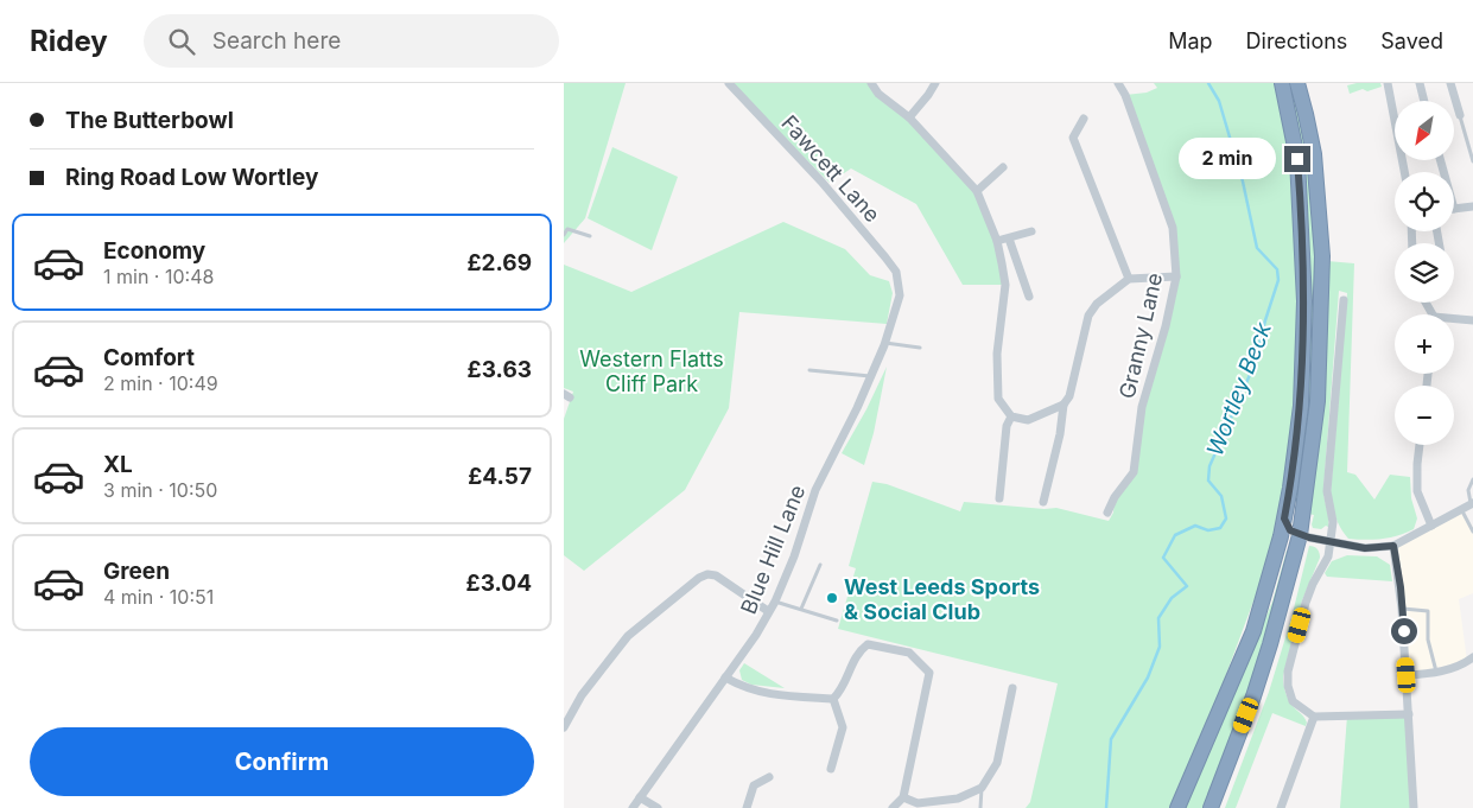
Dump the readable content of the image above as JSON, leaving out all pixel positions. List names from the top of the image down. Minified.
{"streets":{"street":["Fawcett Lane","Granny Lane","Blue Hill Lane"]},"crossings":[["Fawcett Lane","Blue Hill Lane"]],"water":["Wortley Beck"],"parks":["Western Flatts Cliff Park"],"places":["West Leeds Sports & Social Club"],"north":"bottom left","page":{"header":"Ridey","search":"Search here","nav":["Map","Directions","Saved"],"banner":["The Butterbowl","Ring Road Low Wortley"],"map_buttons":["+","−"],"bubble":"2 min","list":[{"name":"Economy","note":"1 min · 10:48","value":"£2.69"},{"name":"Comfort","note":"2 min · 10:49","value":"£3.63"},{"name":"XL","note":"3 min · 10:50","value":"£4.57"},{"name":"Green","note":"4 min · 10:51","value":"£3.04"}],"buttons":"Confirm"}}
